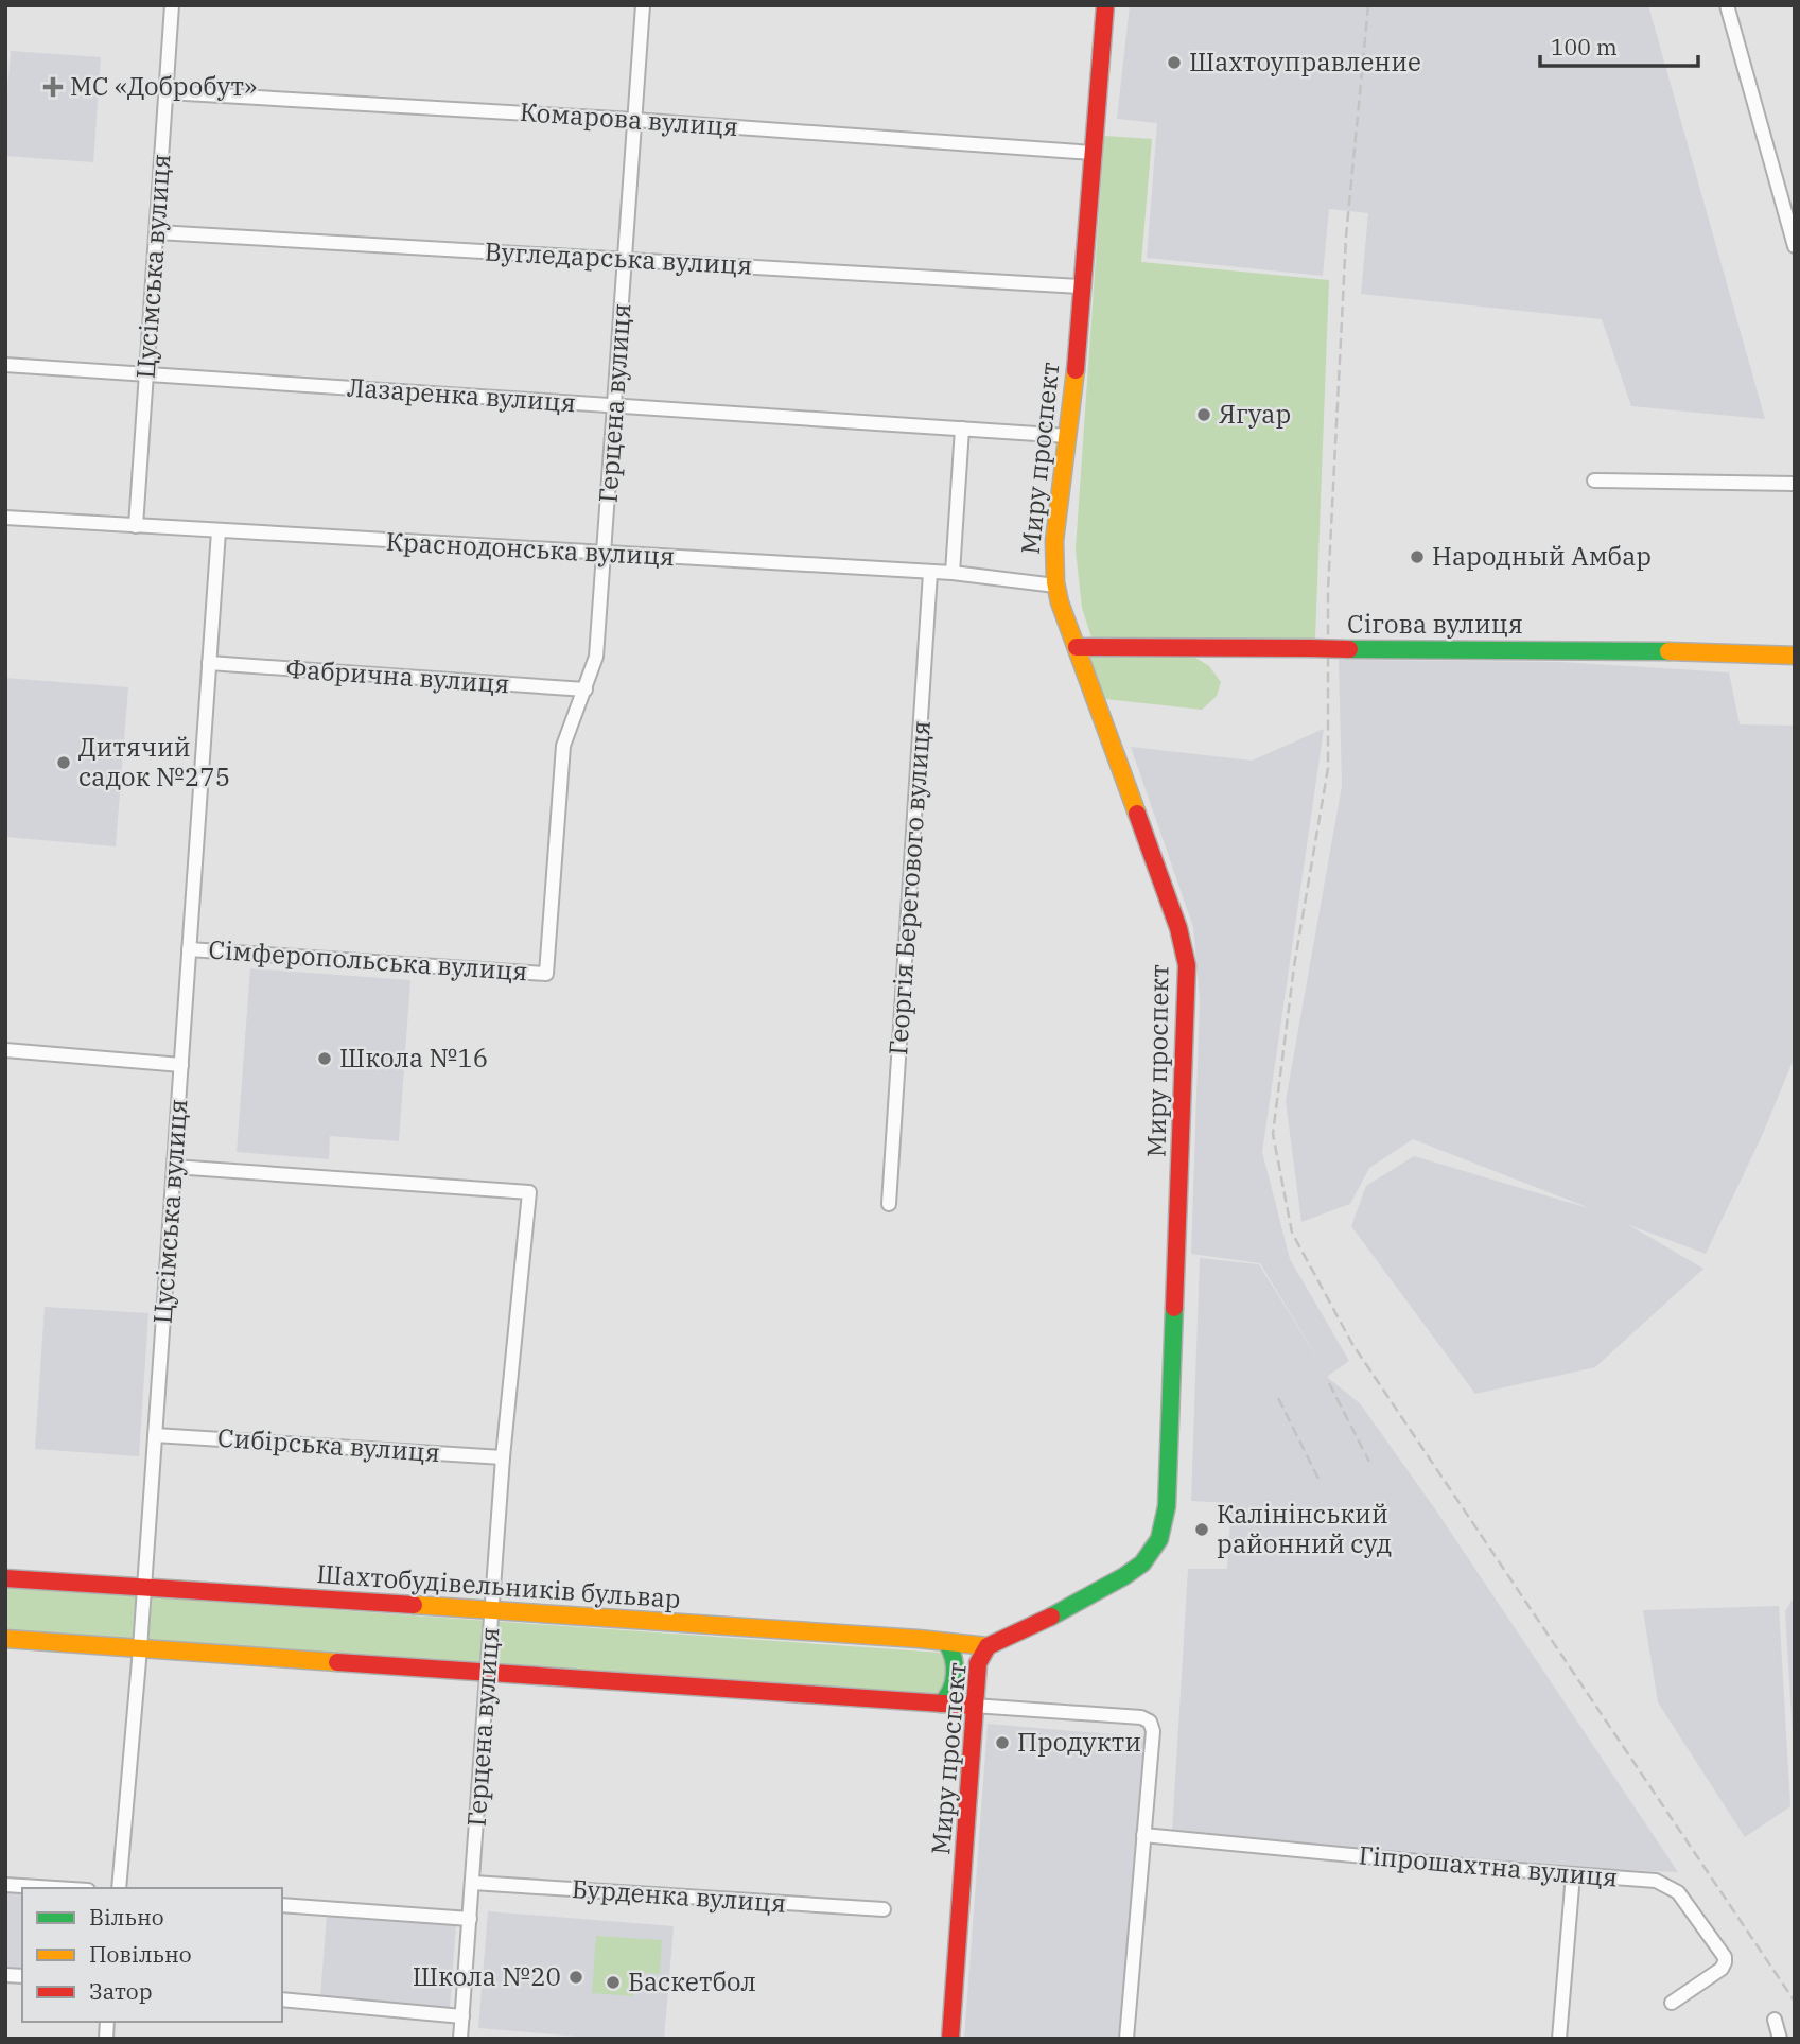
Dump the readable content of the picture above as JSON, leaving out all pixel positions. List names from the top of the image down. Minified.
{"streets":{"main road":["Миру проспект","Сігова вулиця","Шахтобудівельників бульвар"],"street":["Комарова вулиця","Вугледарська вулиця","Цусімська вулиця","Лазаренка вулиця","Герцена вулиця","Краснодонська вулиця","Фабрична вулиця","Георгія Берегового вулиця","Сімферопольська вулиця","Сибірська вулиця","Гіпрошахтна вулиця","Бурденка вулиця"]},"crossings":[["Комарова вулиця","Цусімська вулиця"],["Комарова вулиця","Герцена вулиця"],["Комарова вулиця","Миру проспект"],["Вугледарська вулиця","Цусімська вулиця"],["Вугледарська вулиця","Герцена вулиця"],["Вугледарська вулиця","Миру проспект"],["Цусімська вулиця","Лазаренка вулиця"],["Цусімська вулиця","Герцена вулиця"],["Цусімська вулиця","Краснодонська вулиця"],["Цусімська вулиця","Фабрична вулиця"],["Цусімська вулиця","Сімферопольська вулиця"],["Цусімська вулиця","Сибірська вулиця"],["Цусімська вулиця","Шахтобудівельників бульвар"],["Лазаренка вулиця","Герцена вулиця"],["Лазаренка вулиця","Миру проспект"],["Герцена вулиця","Краснодонська вулиця"],["Герцена вулиця","Фабрична вулиця"],["Герцена вулиця","Сімферопольська вулиця"],["Герцена вулиця","Сибірська вулиця"],["Герцена вулиця","Шахтобудівельників бульвар"],["Герцена вулиця","Бурденка вулиця"],["Миру проспект","Краснодонська вулиця"],["Миру проспект","Сігова вулиця"],["Миру проспект","Шахтобудівельників бульвар"],["Краснодонська вулиця","Георгія Берегового вулиця"]],"places":{"other":["Шахтоуправление","Ягуар","Народный Амбар","Дитячий садок №275","Школа №16","Калінінський районний суд","Продукти","Школа №20","Баскетбол"],"health":["МС «Добробут»"]},"legend":["Вільно","Повільно","Затор"],"scale_bar":"100 m"}
